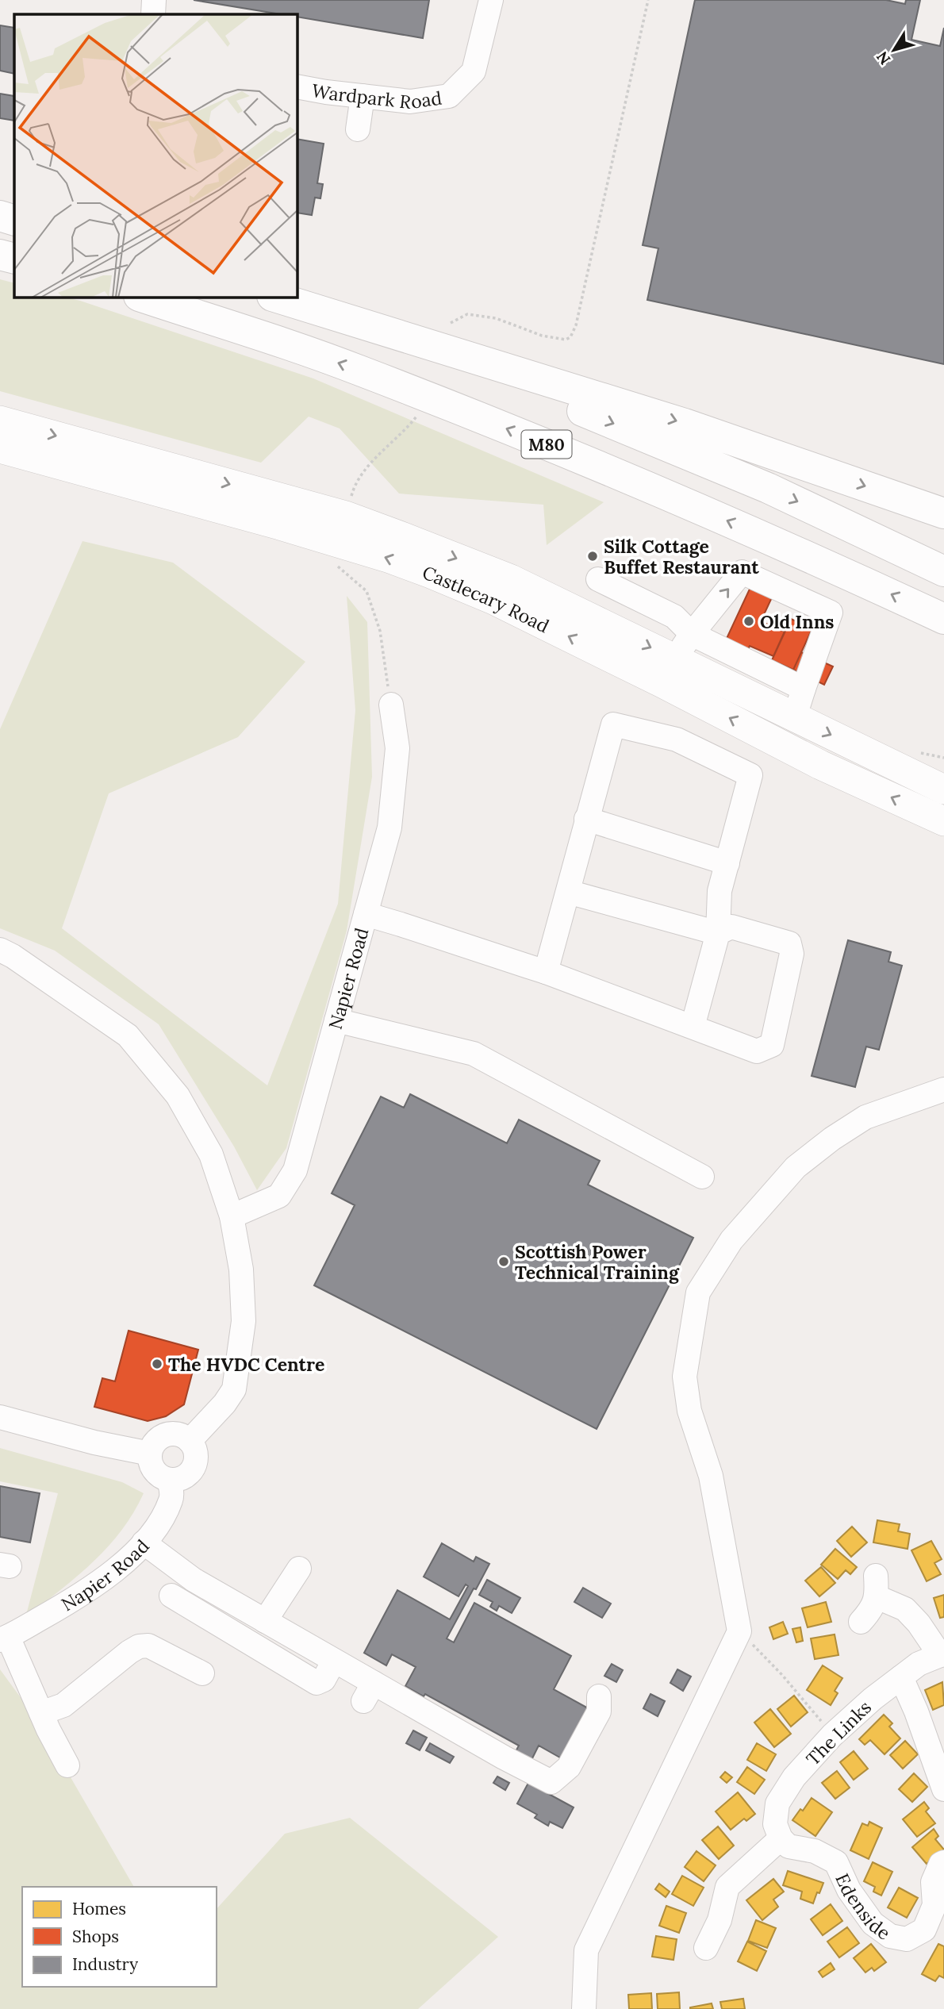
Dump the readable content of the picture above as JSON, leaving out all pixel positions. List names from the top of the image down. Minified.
{"streets":{"highway":["M80"],"main road":["Castlecary Road"],"street":["Wardpark Road","Napier Road","The Links","Edenside"]},"crossings":[["The Links","Edenside"]],"places":["Silk Cottage Buffet Restaurant","Old Inns","Scottish Power Technical Training","The HVDC Centre"],"legend":["Homes","Shops","Industry"],"north":"bottom left"}
